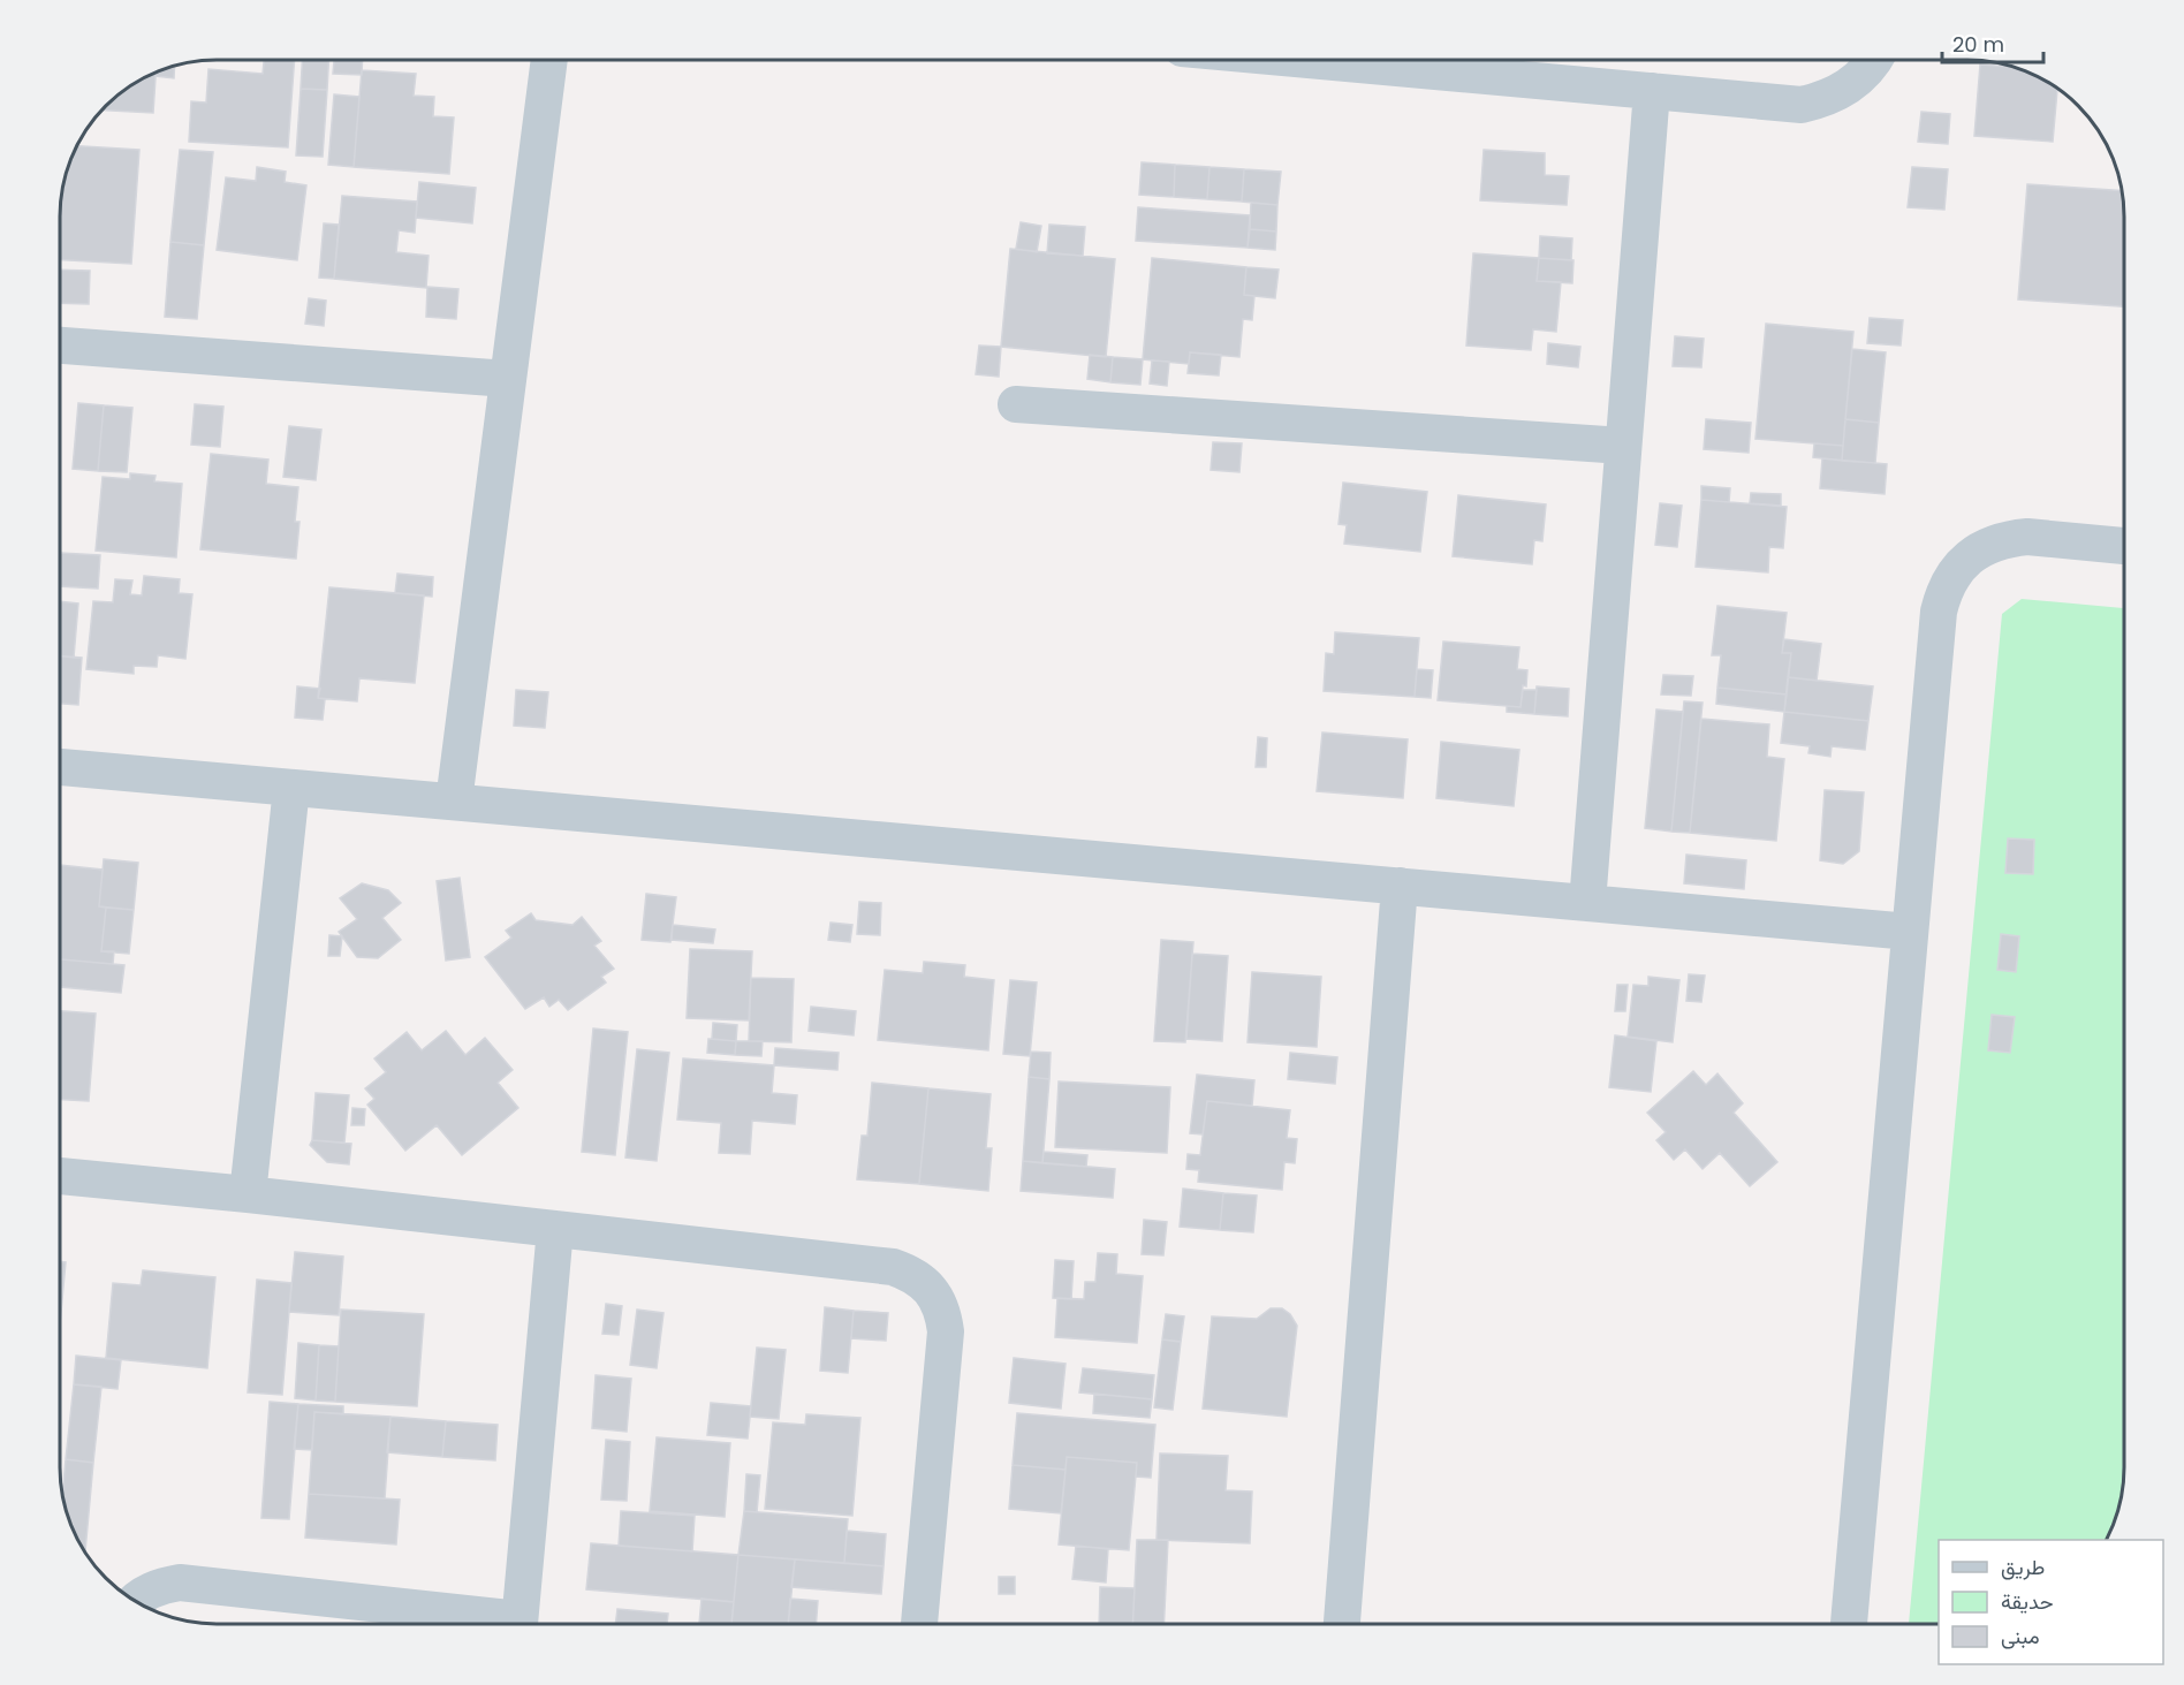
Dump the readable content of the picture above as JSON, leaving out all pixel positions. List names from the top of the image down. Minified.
{"legend":["طريق","حديقة","مبنى"],"scale_bar":"20 m"}
